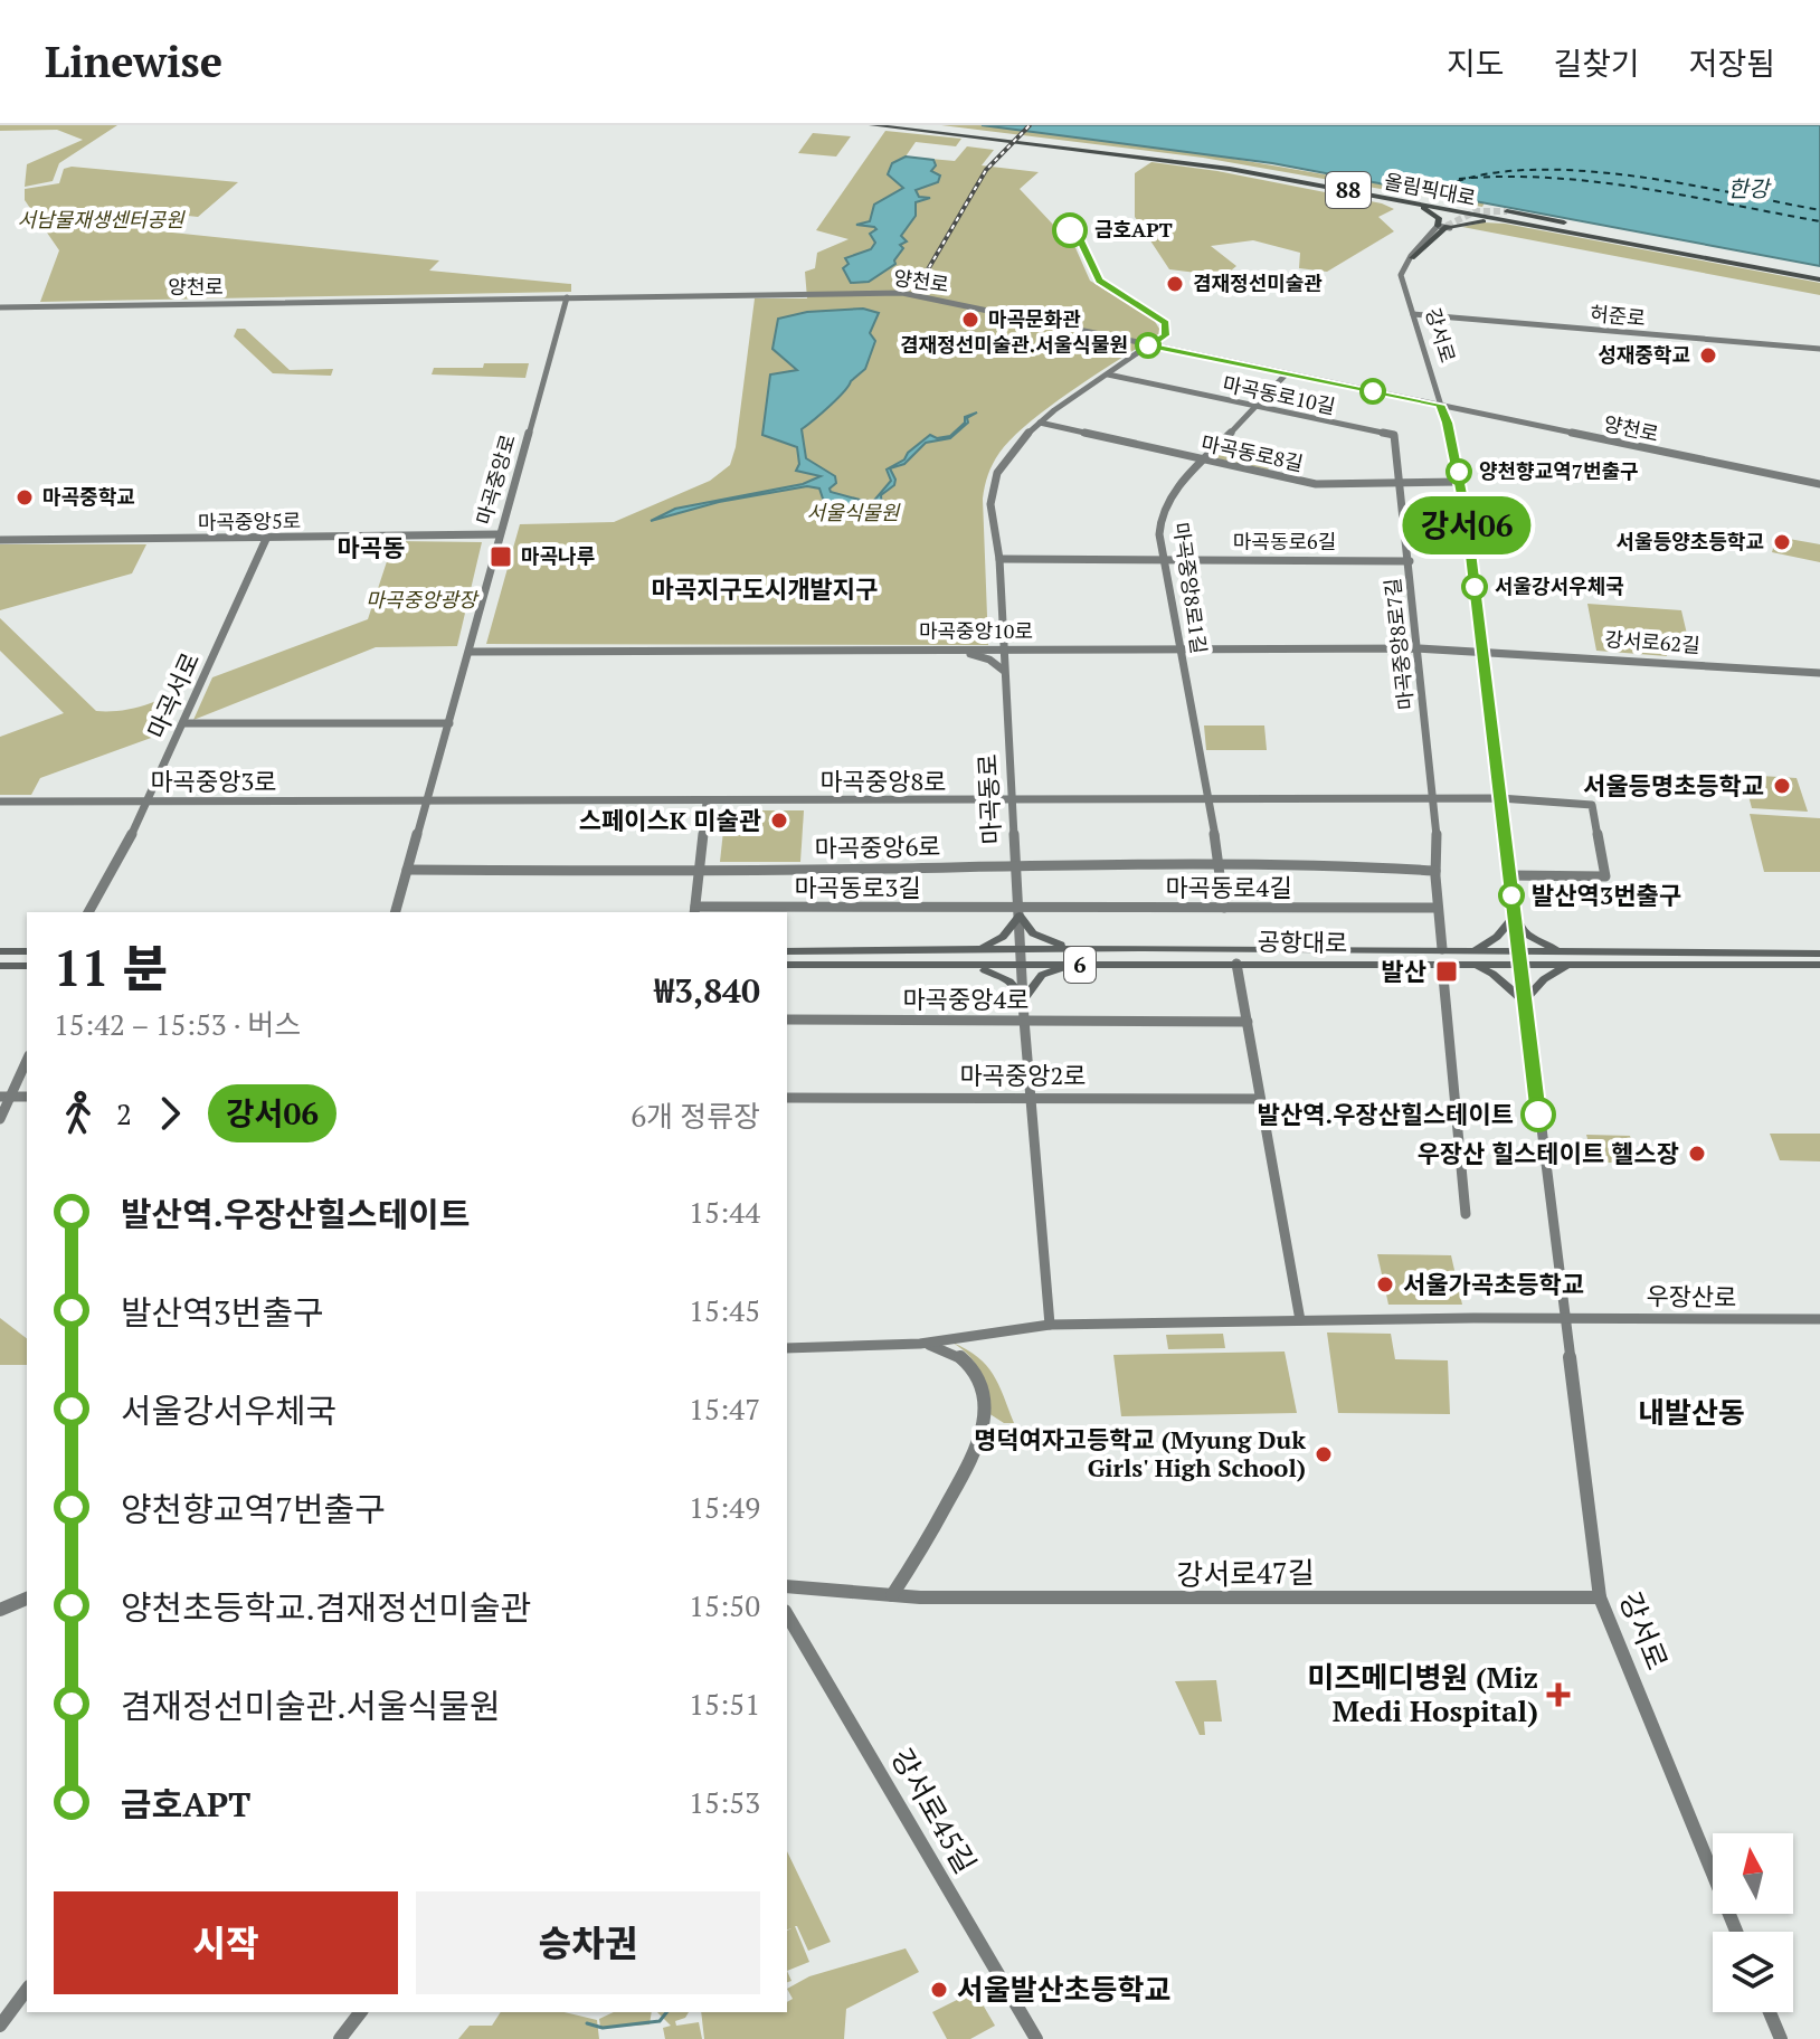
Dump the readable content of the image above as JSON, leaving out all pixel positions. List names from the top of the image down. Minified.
{"streets":{"highway":["88","올림픽대로"],"main road":["공항대로","6"],"street":["양천로","허준로","강서로","마곡동로10길","마곡동로8길","마곡중앙로","마곡중앙5로","마곡동로6길","마곡중앙8로1길","마곡중앙10로","강서로62길","마곡중앙8로7길","마곡서로","마곡중앙3로","마곡중앙8로","마곡동로","마곡중앙6로","마곡동로3길","마곡동로4길","마곡중앙4로","마곡중앙2로","우장산로","강서로47길","강서로45길"]},"crossings":[["양천로","강서로"],["양천로","마곡중앙로"],["양천로","마곡중앙8로1길"],["양천로","마곡동로"],["허준로","강서로"],["강서로","마곡동로8길"],["강서로","마곡중앙10로"],["강서로","강서로62길"],["강서로","마곡중앙8로"],["강서로","공항대로"],["강서로","우장산로"],["강서로","강서로47길"],["마곡동로10길","마곡동로8길"],["마곡동로10길","마곡중앙8로1길"],["마곡동로10길","마곡중앙8로7길"],["마곡동로10길","마곡동로"],["마곡동로8길","마곡중앙8로1길"],["마곡동로8길","마곡중앙8로7길"],["마곡동로8길","마곡동로"],["마곡중앙로","마곡중앙5로"],["마곡중앙로","마곡중앙10로"],["마곡중앙로","마곡중앙3로"],["마곡중앙로","마곡중앙8로"],["마곡중앙로","마곡중앙6로"],["마곡중앙5로","마곡서로"],["마곡동로6길","마곡중앙8로1길"],["마곡동로6길","마곡중앙8로7길"],["마곡동로6길","마곡동로"],["마곡중앙8로1길","마곡중앙10로"],["마곡중앙8로1길","마곡중앙8로"],["마곡중앙10로","강서로62길"],["마곡중앙10로","마곡중앙8로7길"],["마곡중앙10로","마곡동로"],["마곡중앙8로7길","마곡중앙8로"],["마곡서로","마곡중앙3로"],["마곡중앙3로","마곡중앙8로"],["마곡중앙8로","마곡동로"],["마곡동로","마곡중앙6로"],["마곡동로","마곡동로3길"],["마곡동로","마곡동로4길"],["마곡동로","공항대로"],["마곡동로","마곡중앙4로"],["마곡동로","마곡중앙2로"],["마곡동로3길","마곡동로4길"]],"districts":["마곡동","마곡지구도시개발지구","내발산동"],"water":["한강"],"parks":["서남물재생센터공원","서울식물원","마곡중앙광장"],"places":{"other":["금호APT","겸재정선미술관","마곡문화관","겸재정선미술관.서울식물원","성재중학교","양천향교역7번출구","마곡중학교","서울등양초등학교","서울강서우체국","서울등명초등학교","스페이스K 미술관","발산역3번출구","발산역.우장산힐스테이트","우장산 힐스테이트 헬스장","서울가곡초등학교","명덕여자고등학교 (Myung Duk Girls' High School)","서울발산초등학교"],"transit":["마곡나루","발산"],"health":["미즈메디병원 (Miz Medi Hospital)"]},"lines":["bus line 강서06"],"north":"top","page":{"header":"Linewise","nav":["지도","길찾기","저장됨"],"on_map":"강서06","heading":["11 분","15:42 – 15:53 · 버스","₩3,840"],"legs":["2","강서06","6개 정류장"],"list":[{"name":"발산역.우장산힐스테이트","value":"15:44"},{"name":"발산역3번출구","value":"15:45"},{"name":"서울강서우체국","value":"15:47"},{"name":"양천향교역7번출구","value":"15:49"},{"name":"양천초등학교.겸재정선미술관","value":"15:50"},{"name":"겸재정선미술관.서울식물원","value":"15:51"},{"name":"금호APT","value":"15:53"}],"buttons":["시작","승차권"]}}
